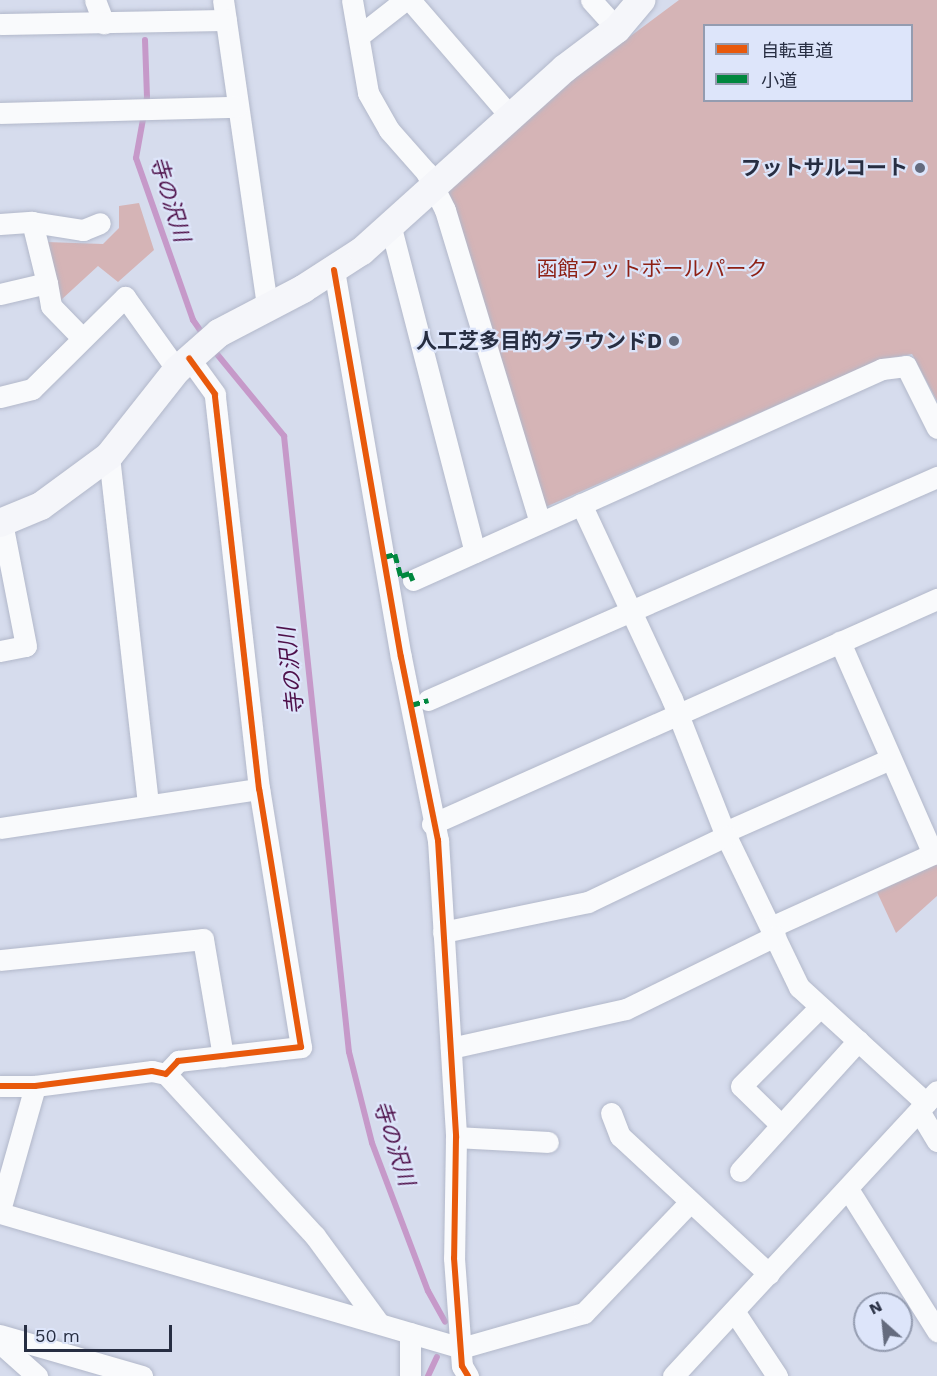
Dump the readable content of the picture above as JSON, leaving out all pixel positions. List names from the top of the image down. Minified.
{"water":["寺の沢川"],"parks":["函館フットボールパーク"],"places":["フットサルコート","人工芝多目的グラウンドD"],"legend":["自転車道","小道"],"scale_bar":"50 m","north":"top left"}
